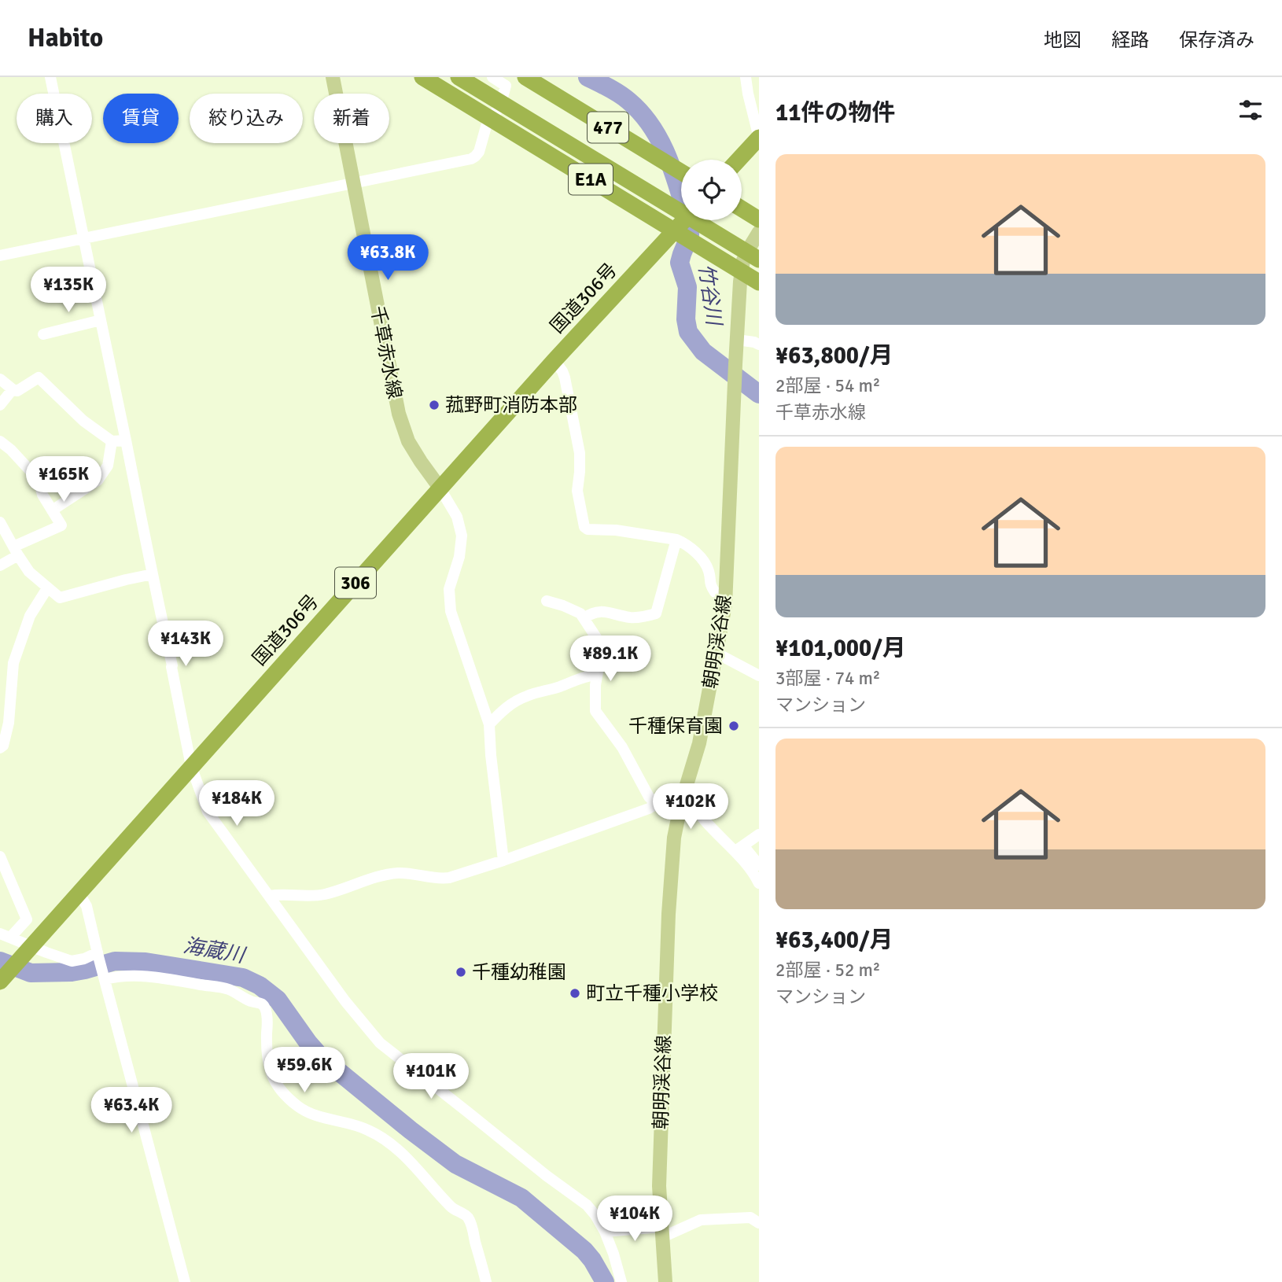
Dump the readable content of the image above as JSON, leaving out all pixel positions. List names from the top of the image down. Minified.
{"streets":{"highway":["477","E1A","国道306号","306"],"main road":["千草赤水線","朝明渓谷線"]},"crossings":[["国道306号","千草赤水線"]],"water":["竹谷川","海蔵川"],"places":["菰野町消防本部","千種保育園","千種幼稚園","町立千種小学校"],"page":{"header":"Habito","nav":["地図","経路","保存済み"],"heading":"11件の物件","chip":["購入","賃貸","絞り込み","新着"],"list":[{"name":"¥63,800/月","note":"2部屋 · 54 m² · 千草赤水線"},{"name":"¥101,000/月","note":"3部屋 · 74 m² · マンション"},{"name":"¥63,400/月","note":"2部屋 · 52 m² · マンション"}],"price":["¥63.8K","¥135K","¥165K","¥143K","¥89.1K","¥184K","¥102K","¥59.6K","¥101K","¥63.4K","¥104K"]}}
